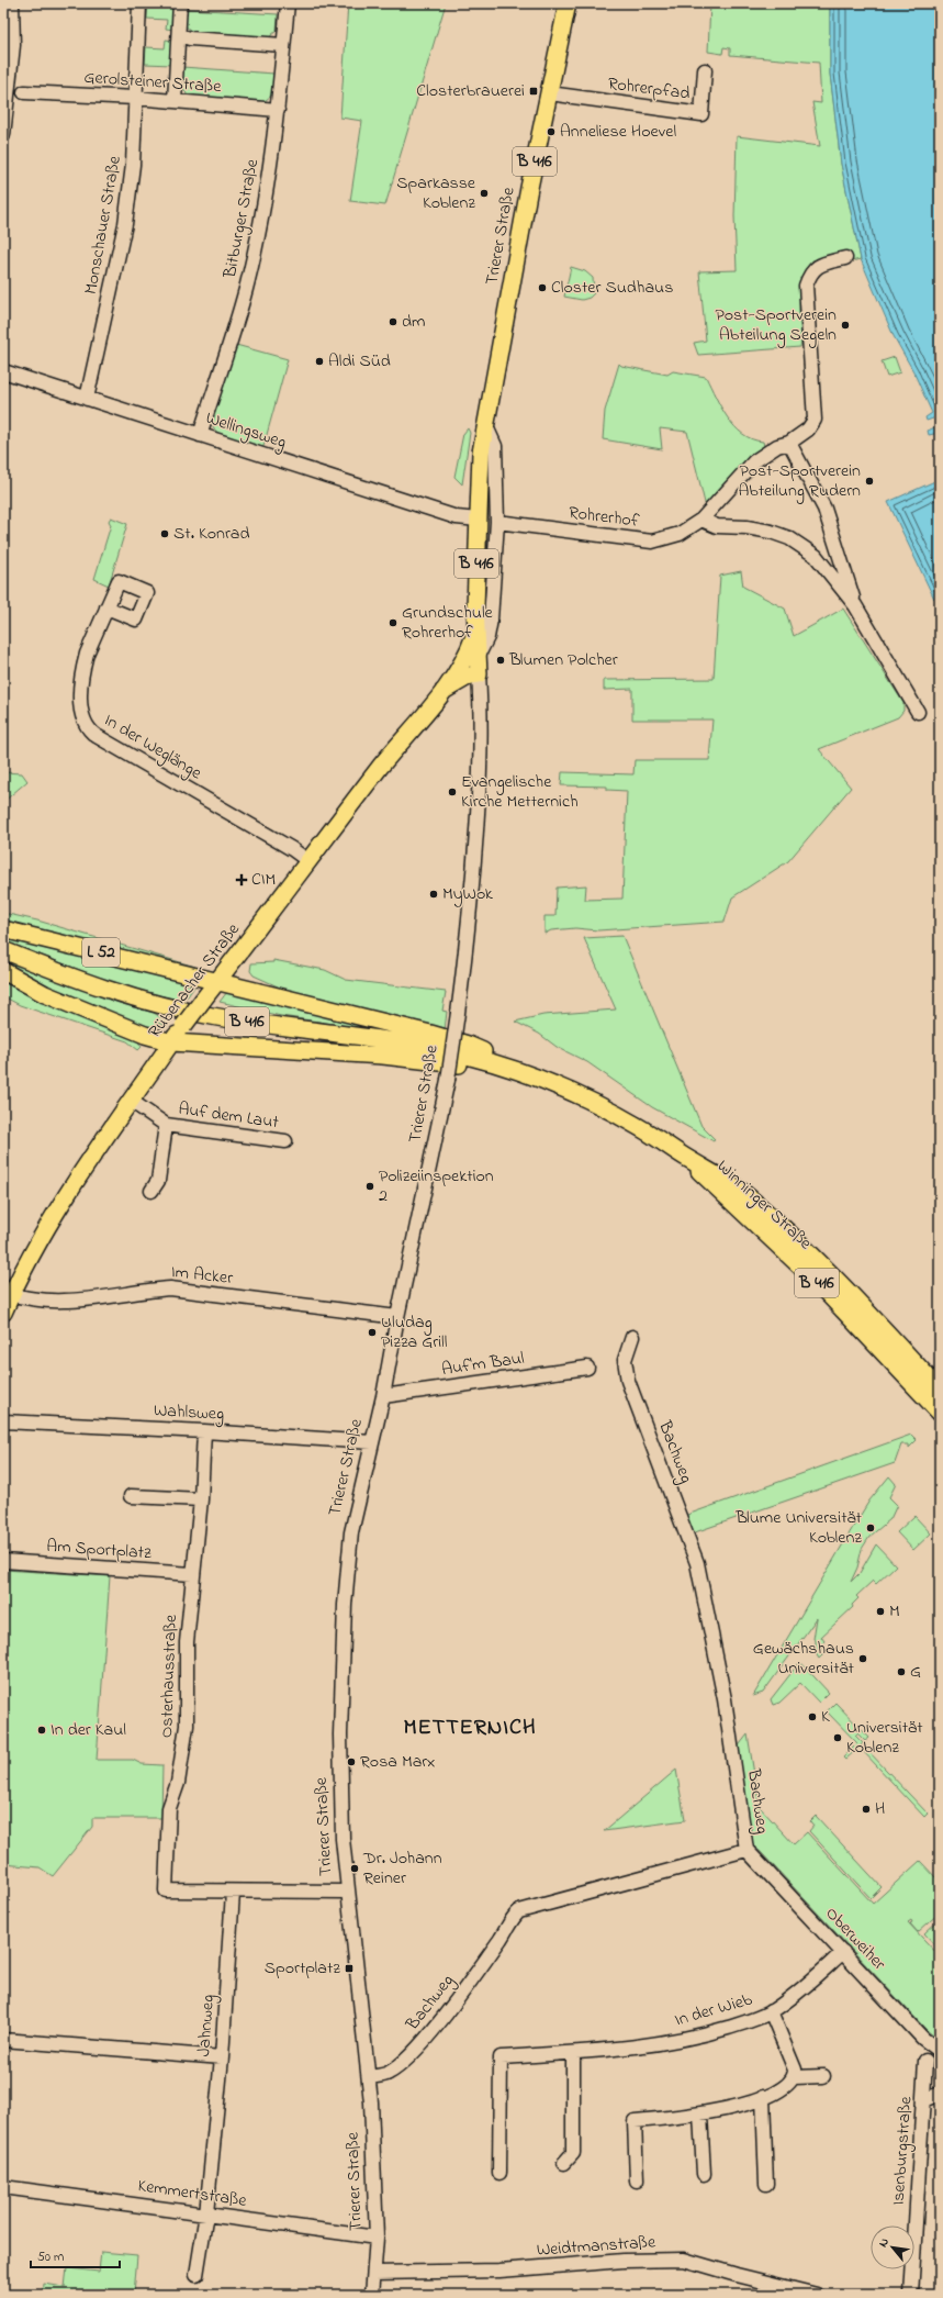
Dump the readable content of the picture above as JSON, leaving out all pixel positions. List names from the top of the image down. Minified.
{"streets":{"main road":["B 416","Trierer Straße","L 52","Rübenacher Straße","Winninger Straße"],"street":["Gerolsteiner Straße","Rohrerpfad","Bitburger Straße","Monschauer Straße","Wellingsweg","Rohrerhof","In der Weglänge","Auf dem Laut","Im Acker","Auf'm Baul","Wahlsweg","Bachweg","Am Sportplatz","Osterhausstraße","Oberweiher","In der Wieb","Jahnweg","Isenburgstraße","Kemmertstraße","Weidtmanstraße"]},"crossings":[["Gerolsteiner Straße","Bitburger Straße"],["Gerolsteiner Straße","Monschauer Straße"],["Rohrerpfad","Trierer Straße"],["B 416","L 52"],["B 416","Rübenacher Straße"],["B 416","Winninger Straße"],["Bitburger Straße","Wellingsweg"],["Monschauer Straße","Wellingsweg"],["Trierer Straße","Wellingsweg"],["Trierer Straße","Rübenacher Straße"],["Trierer Straße","Im Acker"],["Trierer Straße","Auf'm Baul"],["Trierer Straße","Wahlsweg"],["Trierer Straße","Bachweg"],["Trierer Straße","Kemmertstraße"],["Trierer Straße","Weidtmanstraße"],["In der Weglänge","Rübenacher Straße"],["L 52","Rübenacher Straße"],["Rübenacher Straße","Auf dem Laut"],["Rübenacher Straße","Im Acker"],["Wahlsweg","Osterhausstraße"],["Bachweg","Oberweiher"],["Am Sportplatz","Osterhausstraße"],["Osterhausstraße","Jahnweg"],["Oberweiher","In der Wieb"],["Jahnweg","Kemmertstraße"]],"districts":["METTERNICH"],"places":{"transit":["Closterbrauerei","Sportplatz"],"other":["Anneliese Hoevel","Sparkasse Koblenz","Closter Sudhaus","dm","Post-Sportverein Abteilung Segeln","Aldi Süd","Post-Sportverein Abteilung Rudern","St. Konrad","Grundschule Rohrerhof","Blumen Polcher","Evangelische Kirche Metternich","MyWok","Polizeiinspektion 2","Uludag Pizza Grill","Blume Universität Koblenz","M","Gewächshaus Universität","G","K","In der Kaul","Universität Koblenz","Rosa Marx","H","Dr. Johann Reiner"],"health":["CIM"]},"scale_bar":"50 m","north":"top left"}
